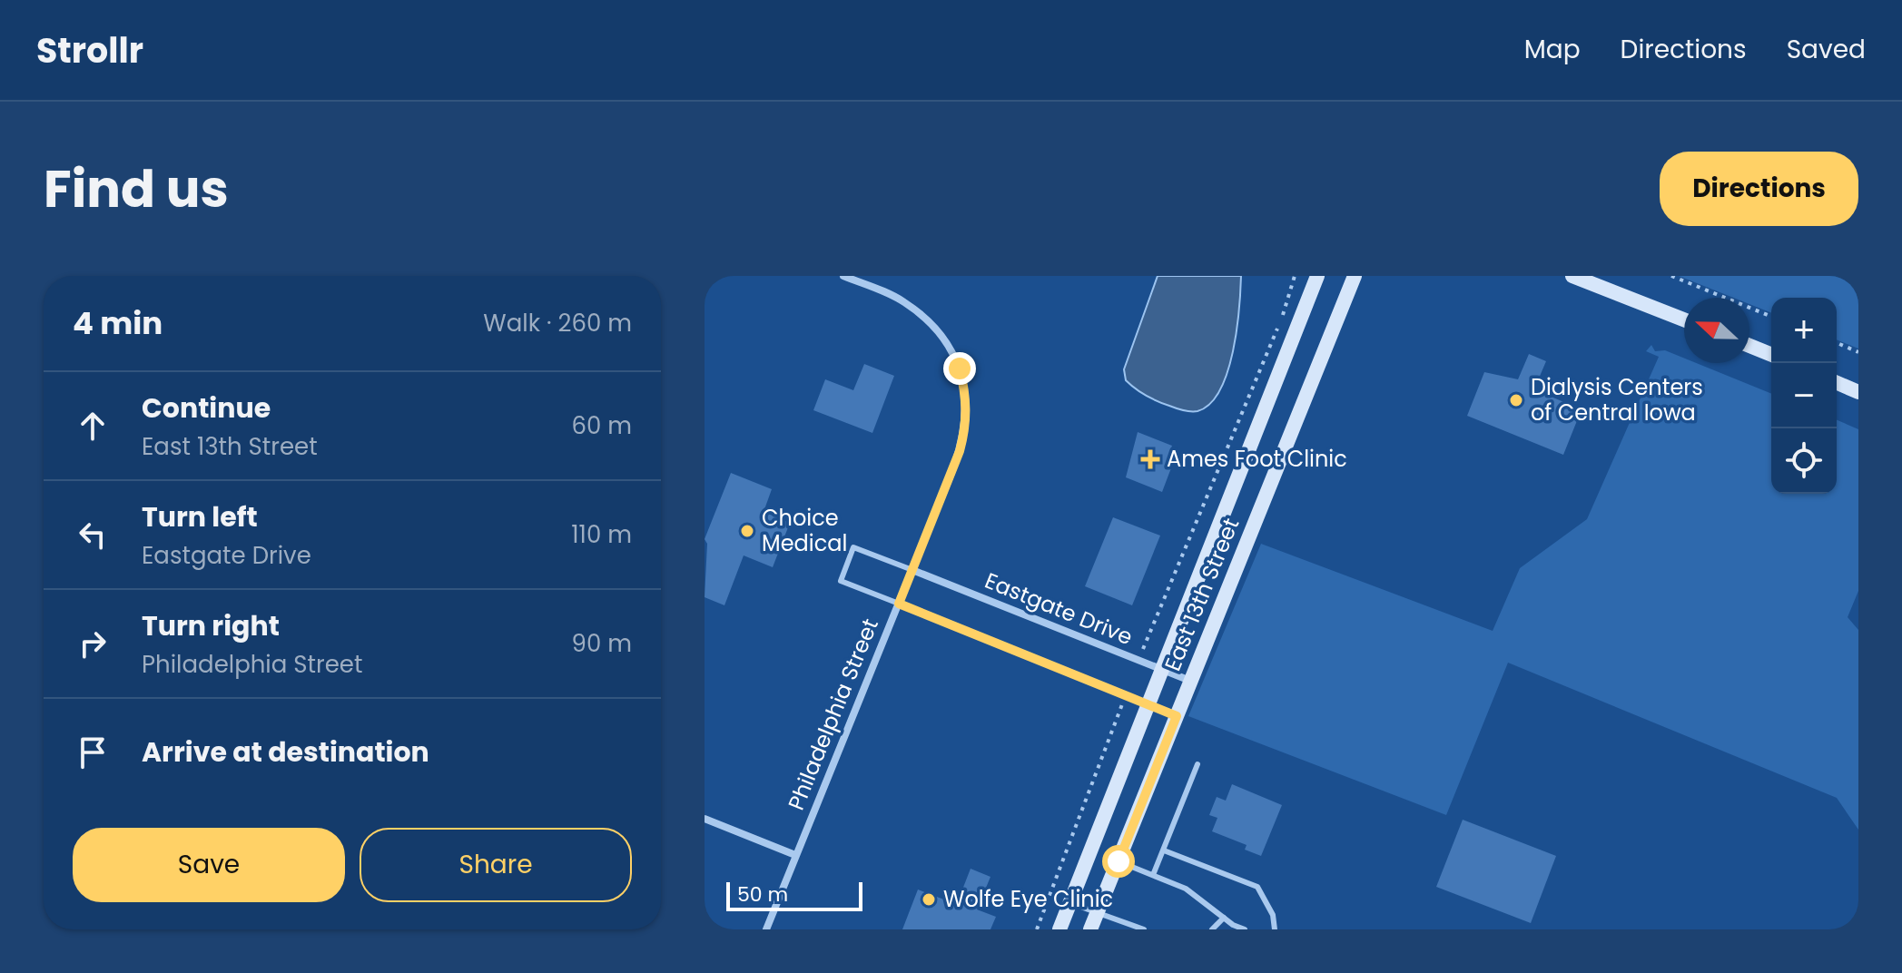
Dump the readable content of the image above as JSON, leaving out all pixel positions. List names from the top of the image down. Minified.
{"streets":{"main road":["East 13th Street"],"street":["Eastgate Drive","Philadelphia Street"]},"crossings":[["East 13th Street","Eastgate Drive"],["Eastgate Drive","Philadelphia Street"]],"places":{"other":["Dialysis Centers of Central Iowa","Choice Medical","Wolfe Eye Clinic"],"health":["Ames Foot Clinic"]},"scale_bar":"50 m","north":"left","page":{"header":"Strollr","nav":["Map","Directions","Saved"],"title":"Find us","buttons":["Directions",["Save","Share"]],"heading":["4 min","Walk · 260 m"],"map_buttons":["+","−"],"list":[["Continue","East 13th Street","60 m"],["Turn left","Eastgate Drive","110 m"],["Turn right","Philadelphia Street","90 m"],"Arrive at destination"],"scale":"50 m"}}
